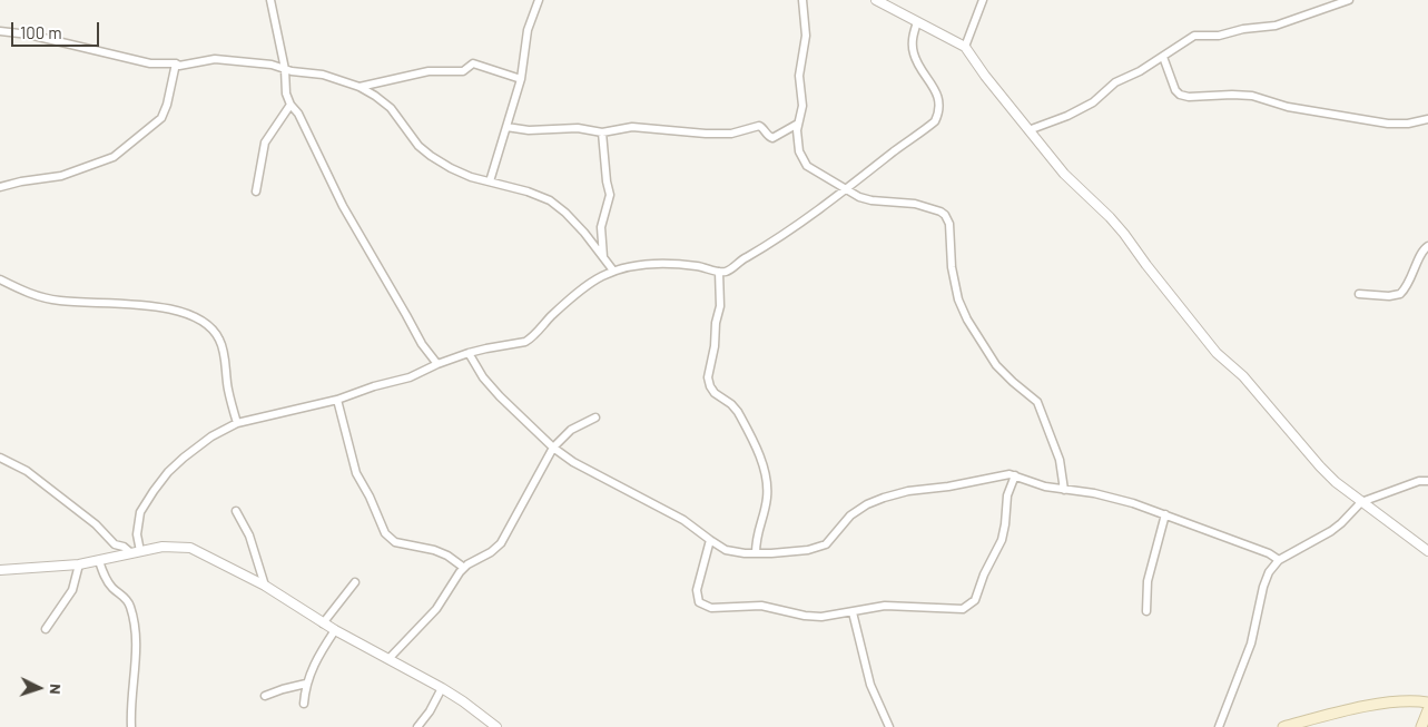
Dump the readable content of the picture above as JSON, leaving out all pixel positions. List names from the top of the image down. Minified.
{"scale_bar":"100 m","north":"right"}
